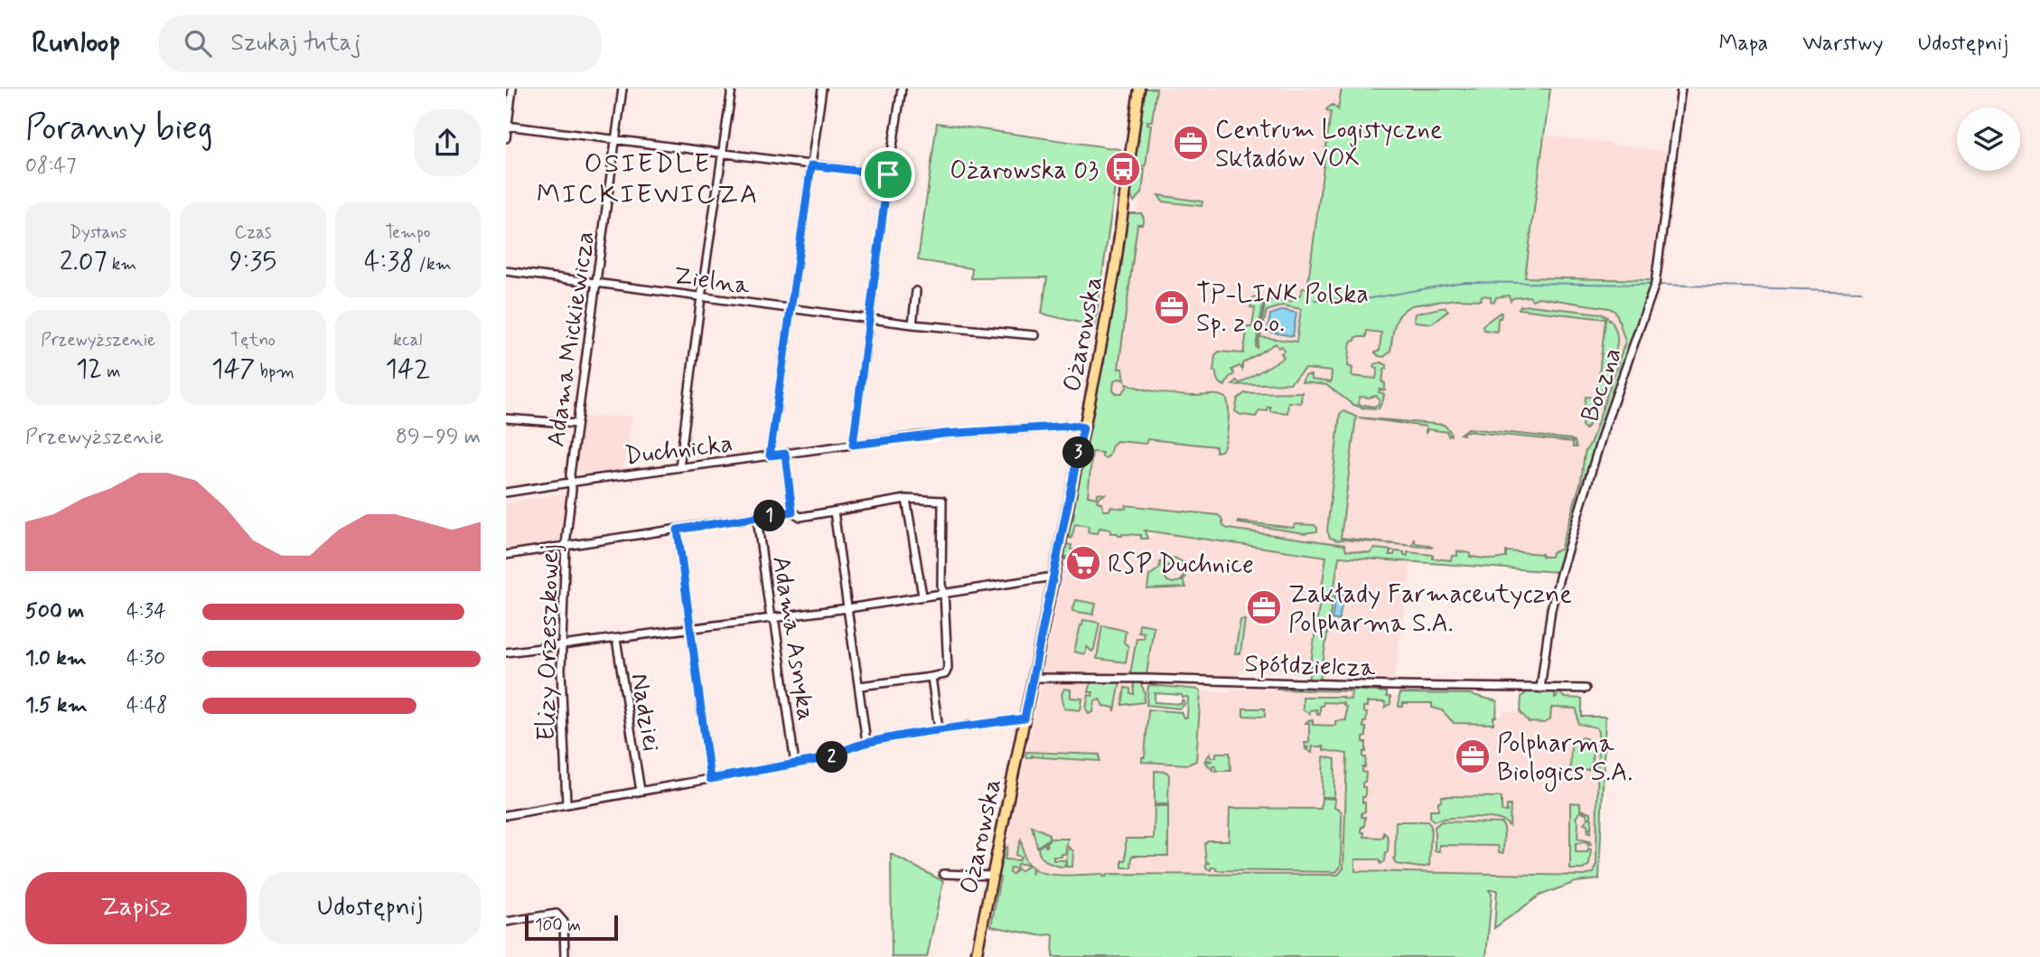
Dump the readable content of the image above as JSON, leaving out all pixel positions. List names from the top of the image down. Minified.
{"streets":{"main road":["Ożarowska"],"street":["Zielna","Adama Mickiewicza","Boczna","Duchnicka","Adama Asnyka","Elizy Orzeszkowej","Spółdzielcza","Nadziei"]},"crossings":[["Zielna","Adama Mickiewicza"],["Ożarowska","Duchnicka"],["Ożarowska","Spółdzielcza"],["Adama Mickiewicza","Duchnicka"],["Adama Mickiewicza","Elizy Orzeszkowej"],["Boczna","Spółdzielcza"],["Duchnicka","Elizy Orzeszkowej"]],"districts":["OSIEDLE MICKIEWICZA"],"places":{"office":["Centrum Logistyczne Składów VOX","TP-LINK Polska Sp. z o.o.","Zakłady Farmaceutyczne Polpharma S.A.","Polpharma Biologics S.A."],"bus stop":["Ożarowska 03"],"supermarket":["RSP Duchnice"]},"scale_bar":"100 m","page":{"header":"Runloop","search":"Szukaj tutaj","nav":["Mapa","Warstwy","Udostępnij"],"heading":["Poranny bieg","08:47"],"stats":[["Dystans","2.07 km"],["Czas","9:35"],["Tempo","4:38 /km"],["Przewyższenie","12 m"],["Tętno","147 bpm"],["kcal","142"]],"chart":["Przewyższenie","89–99 m"],"pins":["3","1","2"],"list":[{"name":"500 m","note":"4:34"},{"name":"1.0 km","note":"4:30"},{"name":"1.5 km","note":"4:48"}],"buttons":["Zapisz","Udostępnij"],"scale":"100 m"}}
